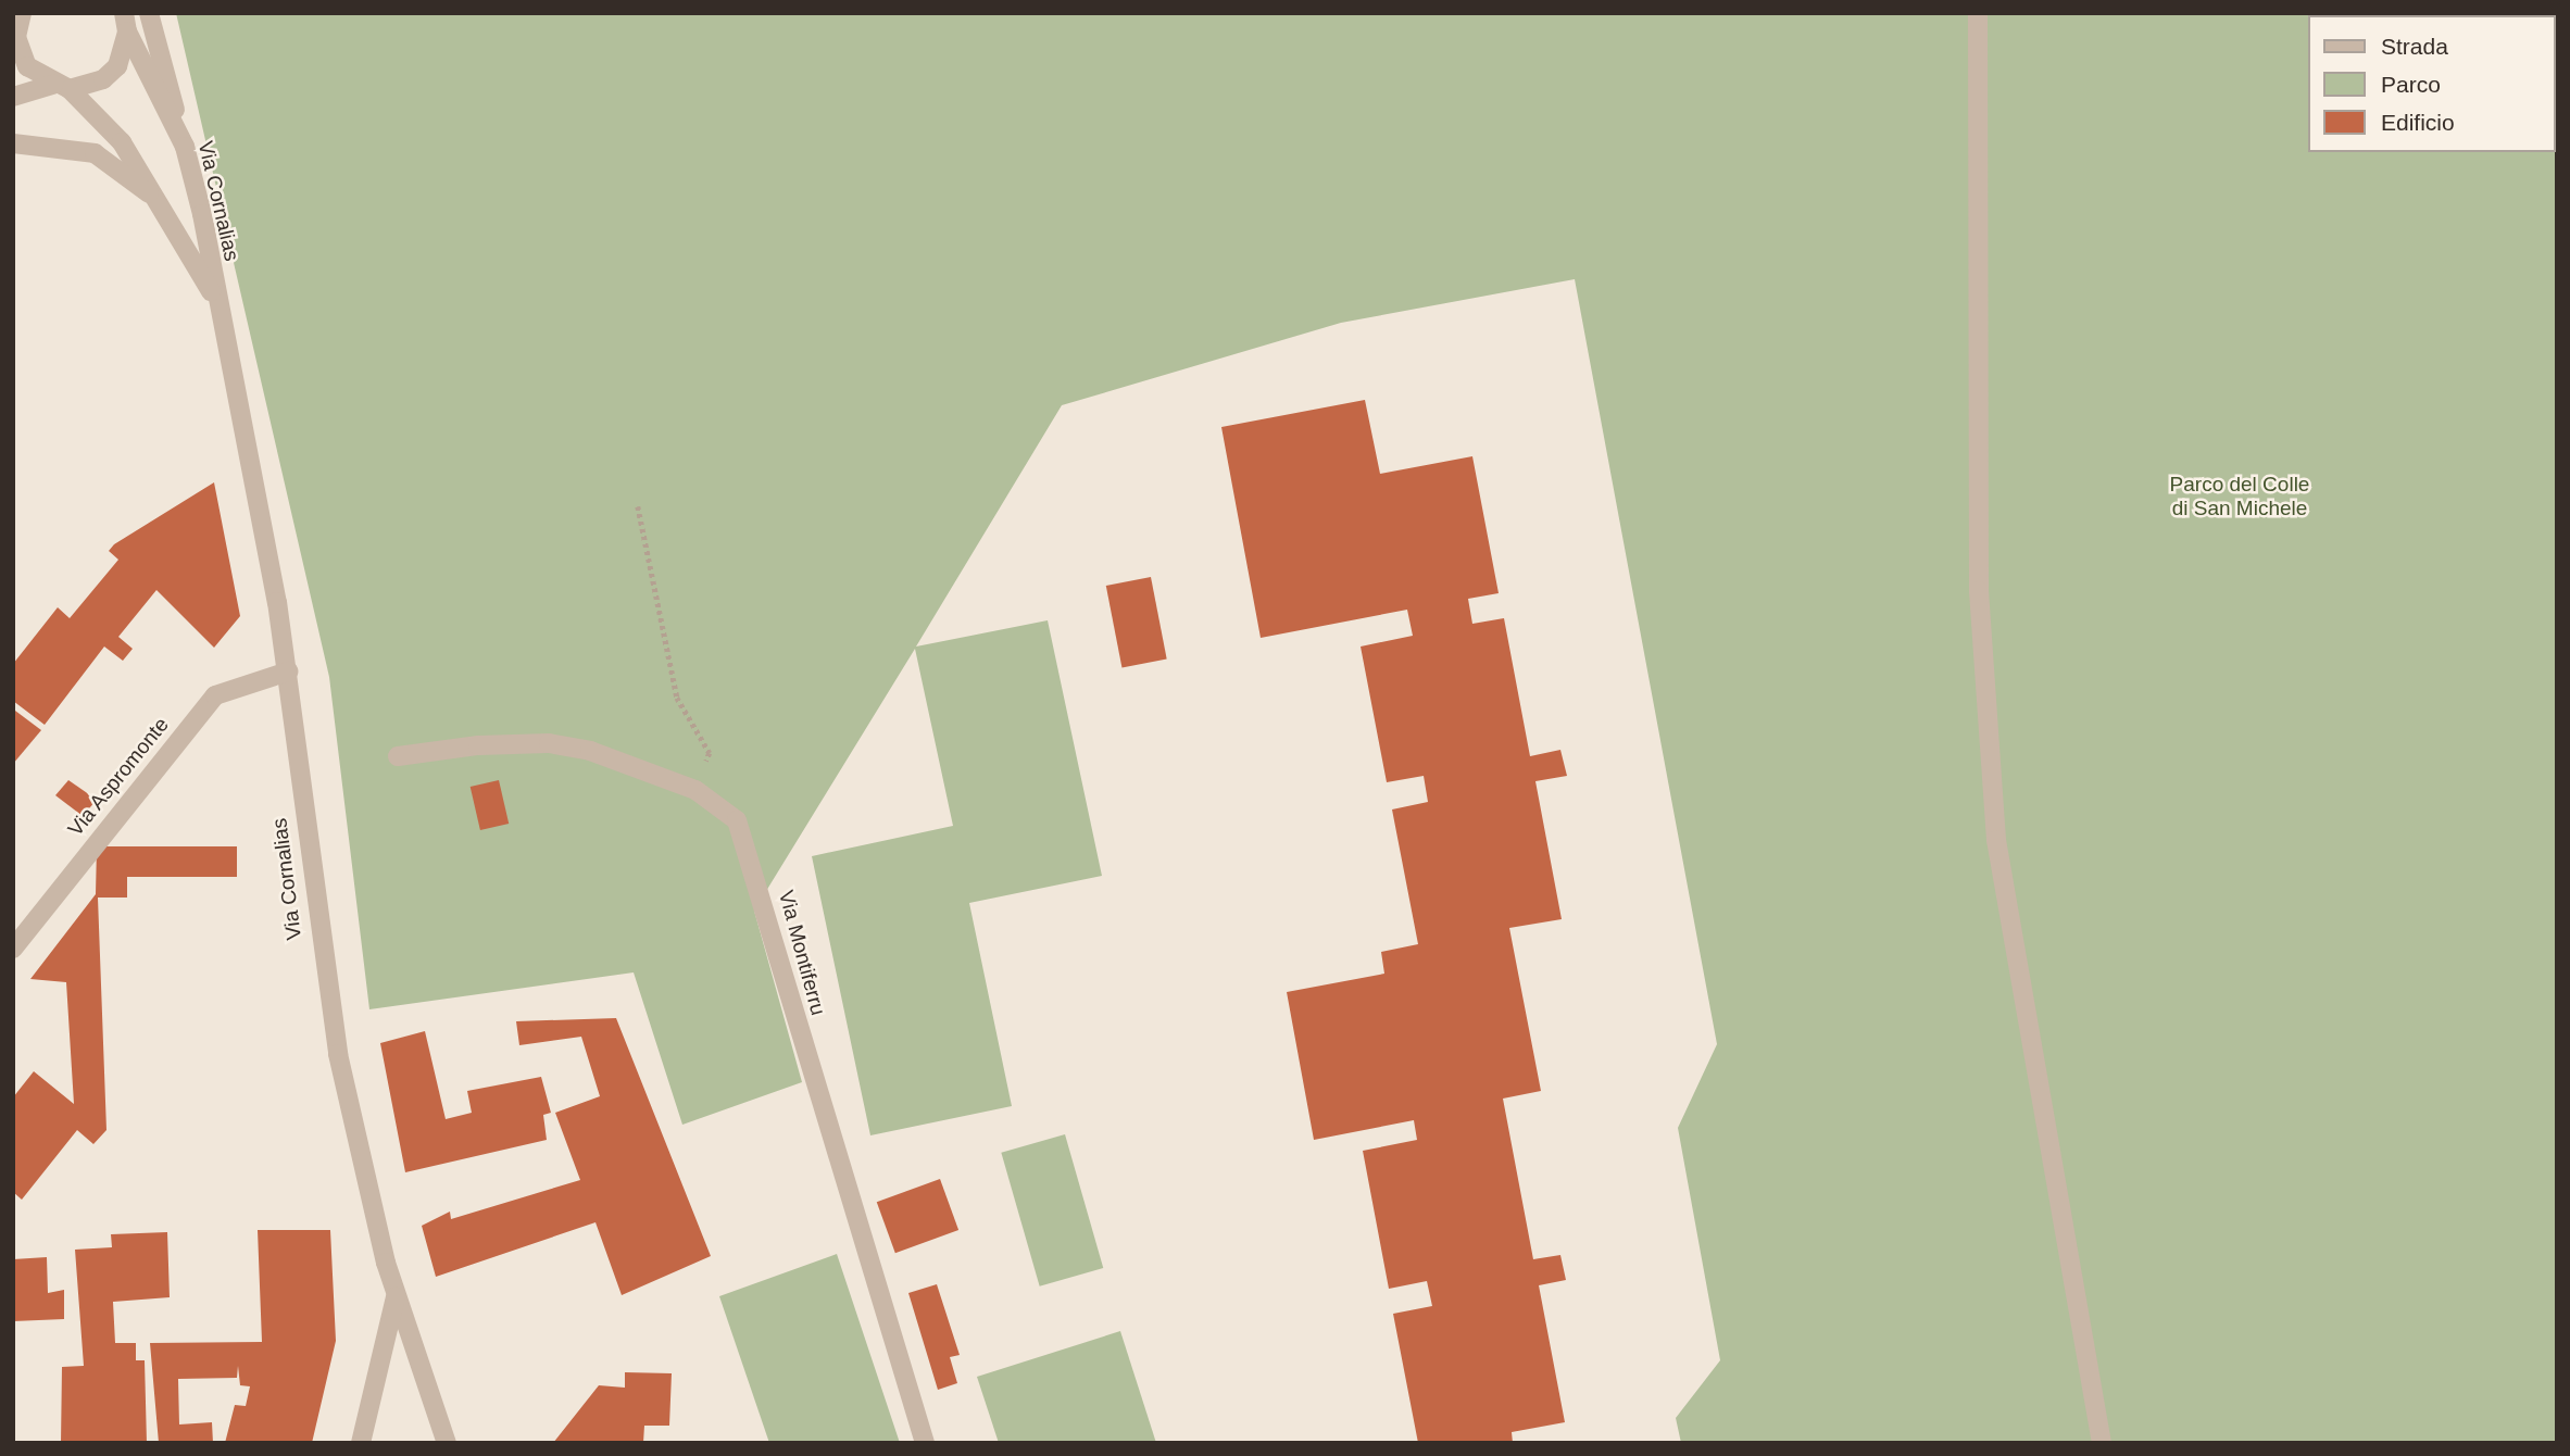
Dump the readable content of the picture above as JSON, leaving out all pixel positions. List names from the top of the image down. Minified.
{"streets":{"street":["Via Cornalias","Via Aspromonte","Via Montiferru"]},"crossings":[["Via Cornalias","Via Aspromonte"]],"parks":["Parco del Colle di San Michele"],"legend":["Strada","Parco","Edificio"]}
